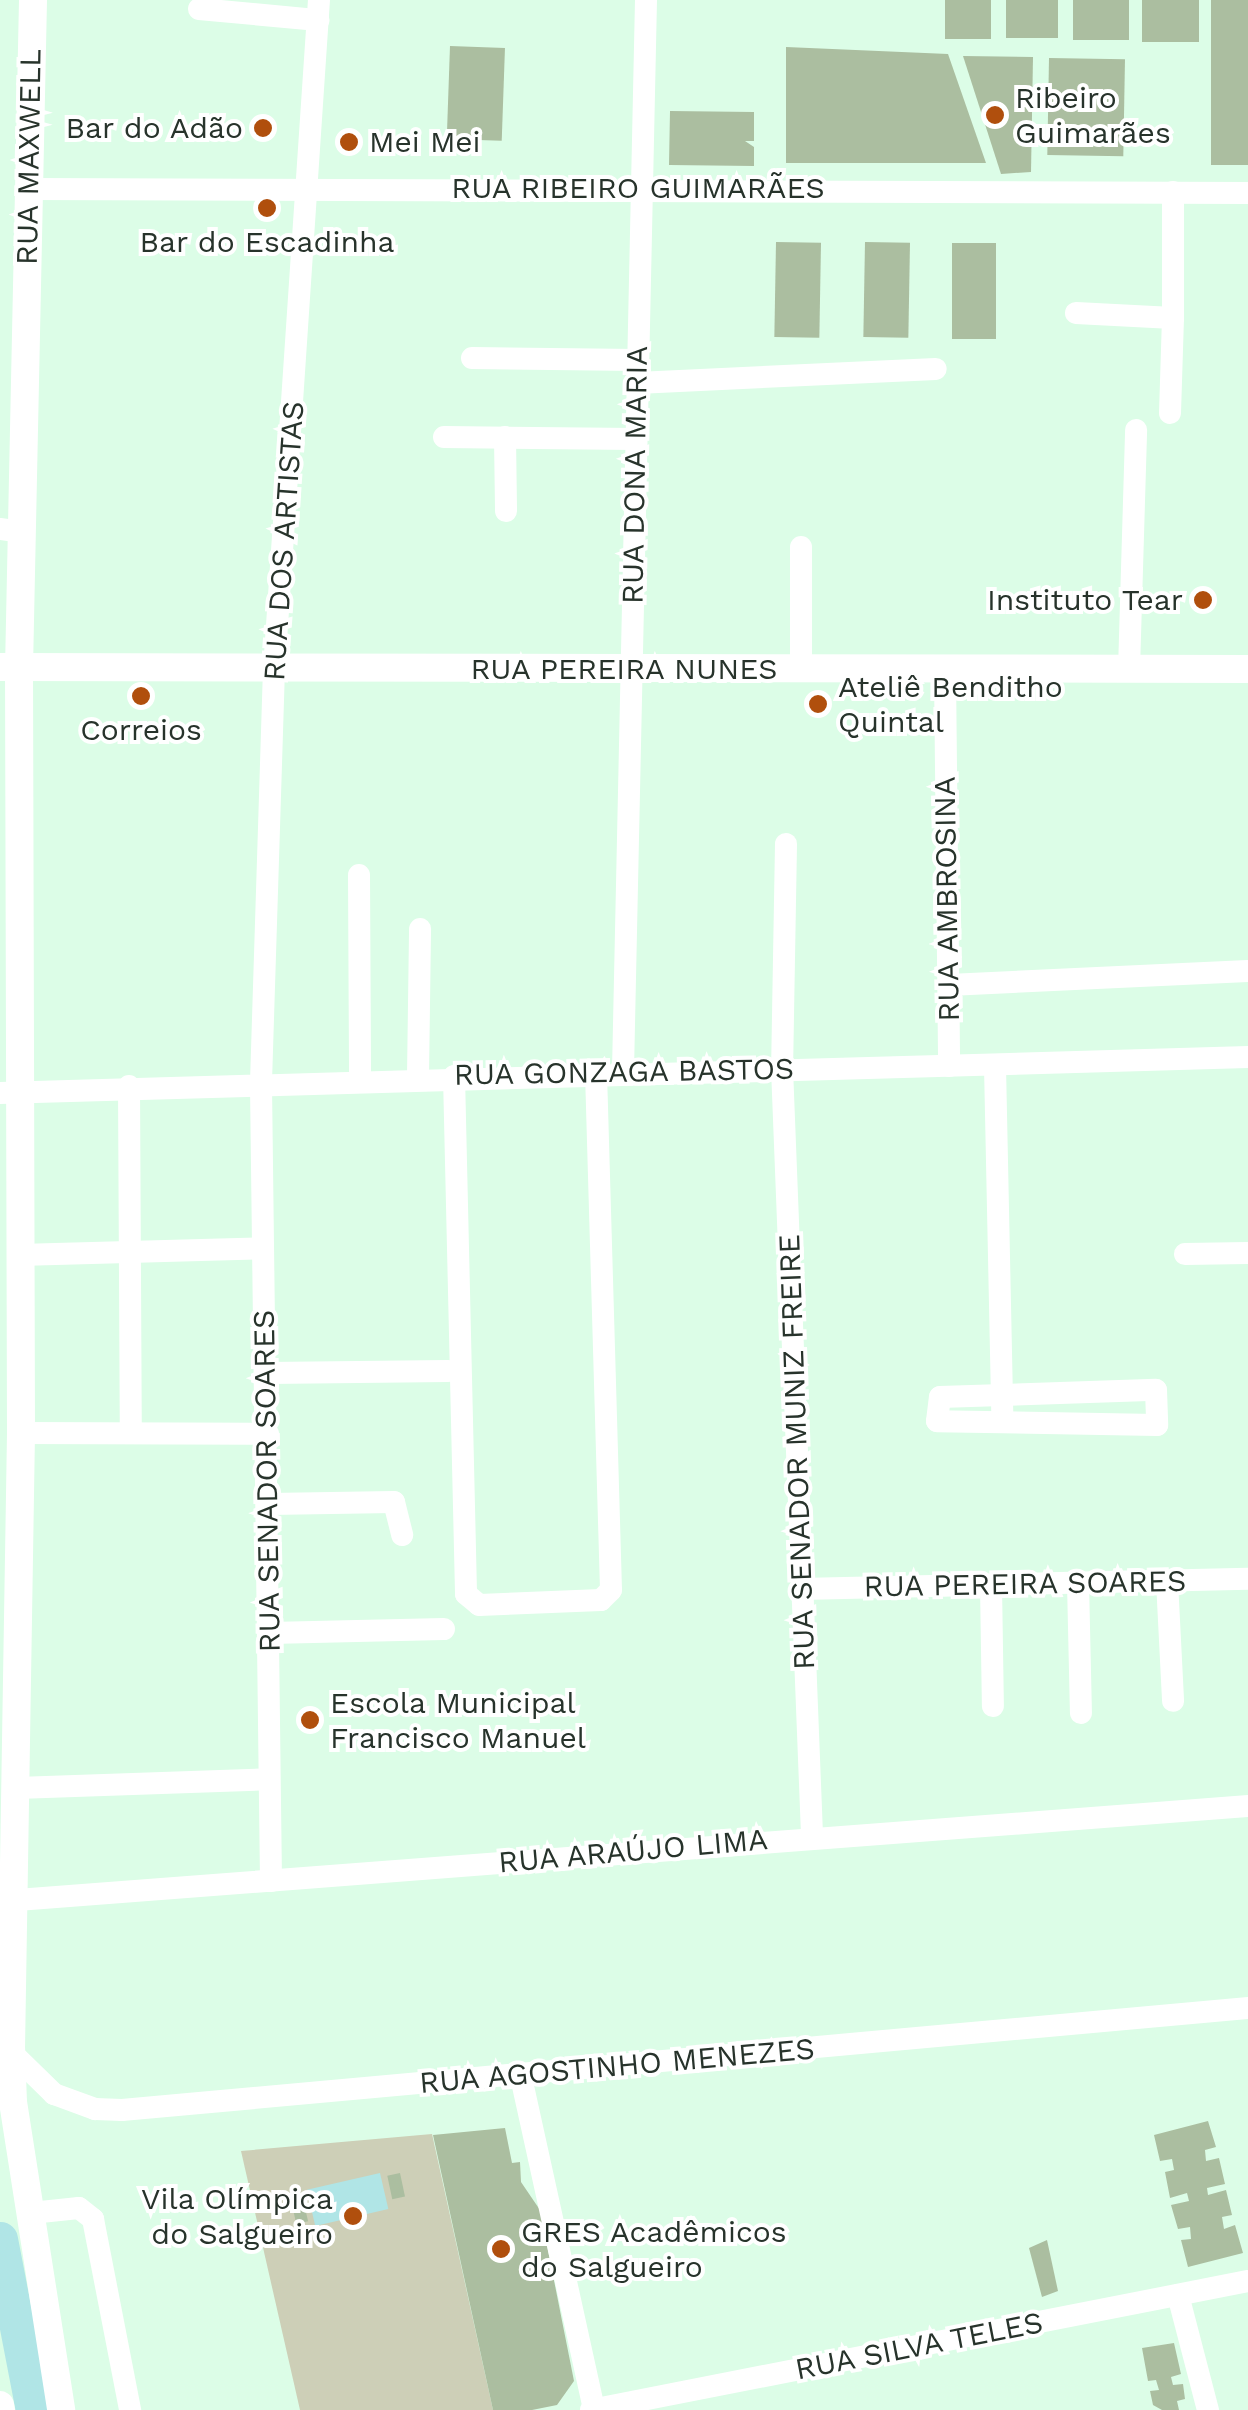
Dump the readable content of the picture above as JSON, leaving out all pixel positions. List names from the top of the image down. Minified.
{"streets":{"main road":["RUA MAXWELL","RUA PEREIRA NUNES"],"street":["RUA RIBEIRO GUIMARÃES","RUA DONA MARIA","RUA DOS ARTISTAS","RUA AMBROSINA","RUA GONZAGA BASTOS","RUA SENADOR MUNIZ FREIRE","RUA SENADOR SOARES","RUA PEREIRA SOARES","RUA ARAÚJO LIMA","RUA AGOSTINHO MENEZES","RUA SILVA TELES"]},"crossings":[["RUA MAXWELL","RUA RIBEIRO GUIMARÃES"],["RUA MAXWELL","RUA PEREIRA NUNES"],["RUA MAXWELL","RUA GONZAGA BASTOS"],["RUA MAXWELL","RUA ARAÚJO LIMA"],["RUA MAXWELL","RUA AGOSTINHO MENEZES"],["RUA RIBEIRO GUIMARÃES","RUA DONA MARIA"],["RUA RIBEIRO GUIMARÃES","RUA DOS ARTISTAS"],["RUA DONA MARIA","RUA PEREIRA NUNES"],["RUA DONA MARIA","RUA GONZAGA BASTOS"],["RUA DOS ARTISTAS","RUA PEREIRA NUNES"],["RUA DOS ARTISTAS","RUA GONZAGA BASTOS"],["RUA DOS ARTISTAS","RUA SENADOR SOARES"],["RUA PEREIRA NUNES","RUA AMBROSINA"],["RUA AMBROSINA","RUA GONZAGA BASTOS"],["RUA GONZAGA BASTOS","RUA SENADOR MUNIZ FREIRE"],["RUA GONZAGA BASTOS","RUA SENADOR SOARES"],["RUA SENADOR MUNIZ FREIRE","RUA PEREIRA SOARES"],["RUA SENADOR MUNIZ FREIRE","RUA ARAÚJO LIMA"],["RUA SENADOR SOARES","RUA ARAÚJO LIMA"]],"places":["Ribeiro Guimarães","Bar do Adão","Mei Mei","Bar do Escadinha","Instituto Tear","Correios","Ateliê Benditho Quintal","Escola Municipal Francisco Manuel","Vila Olímpica do Salgueiro","GRES Acadêmicos do Salgueiro"]}
